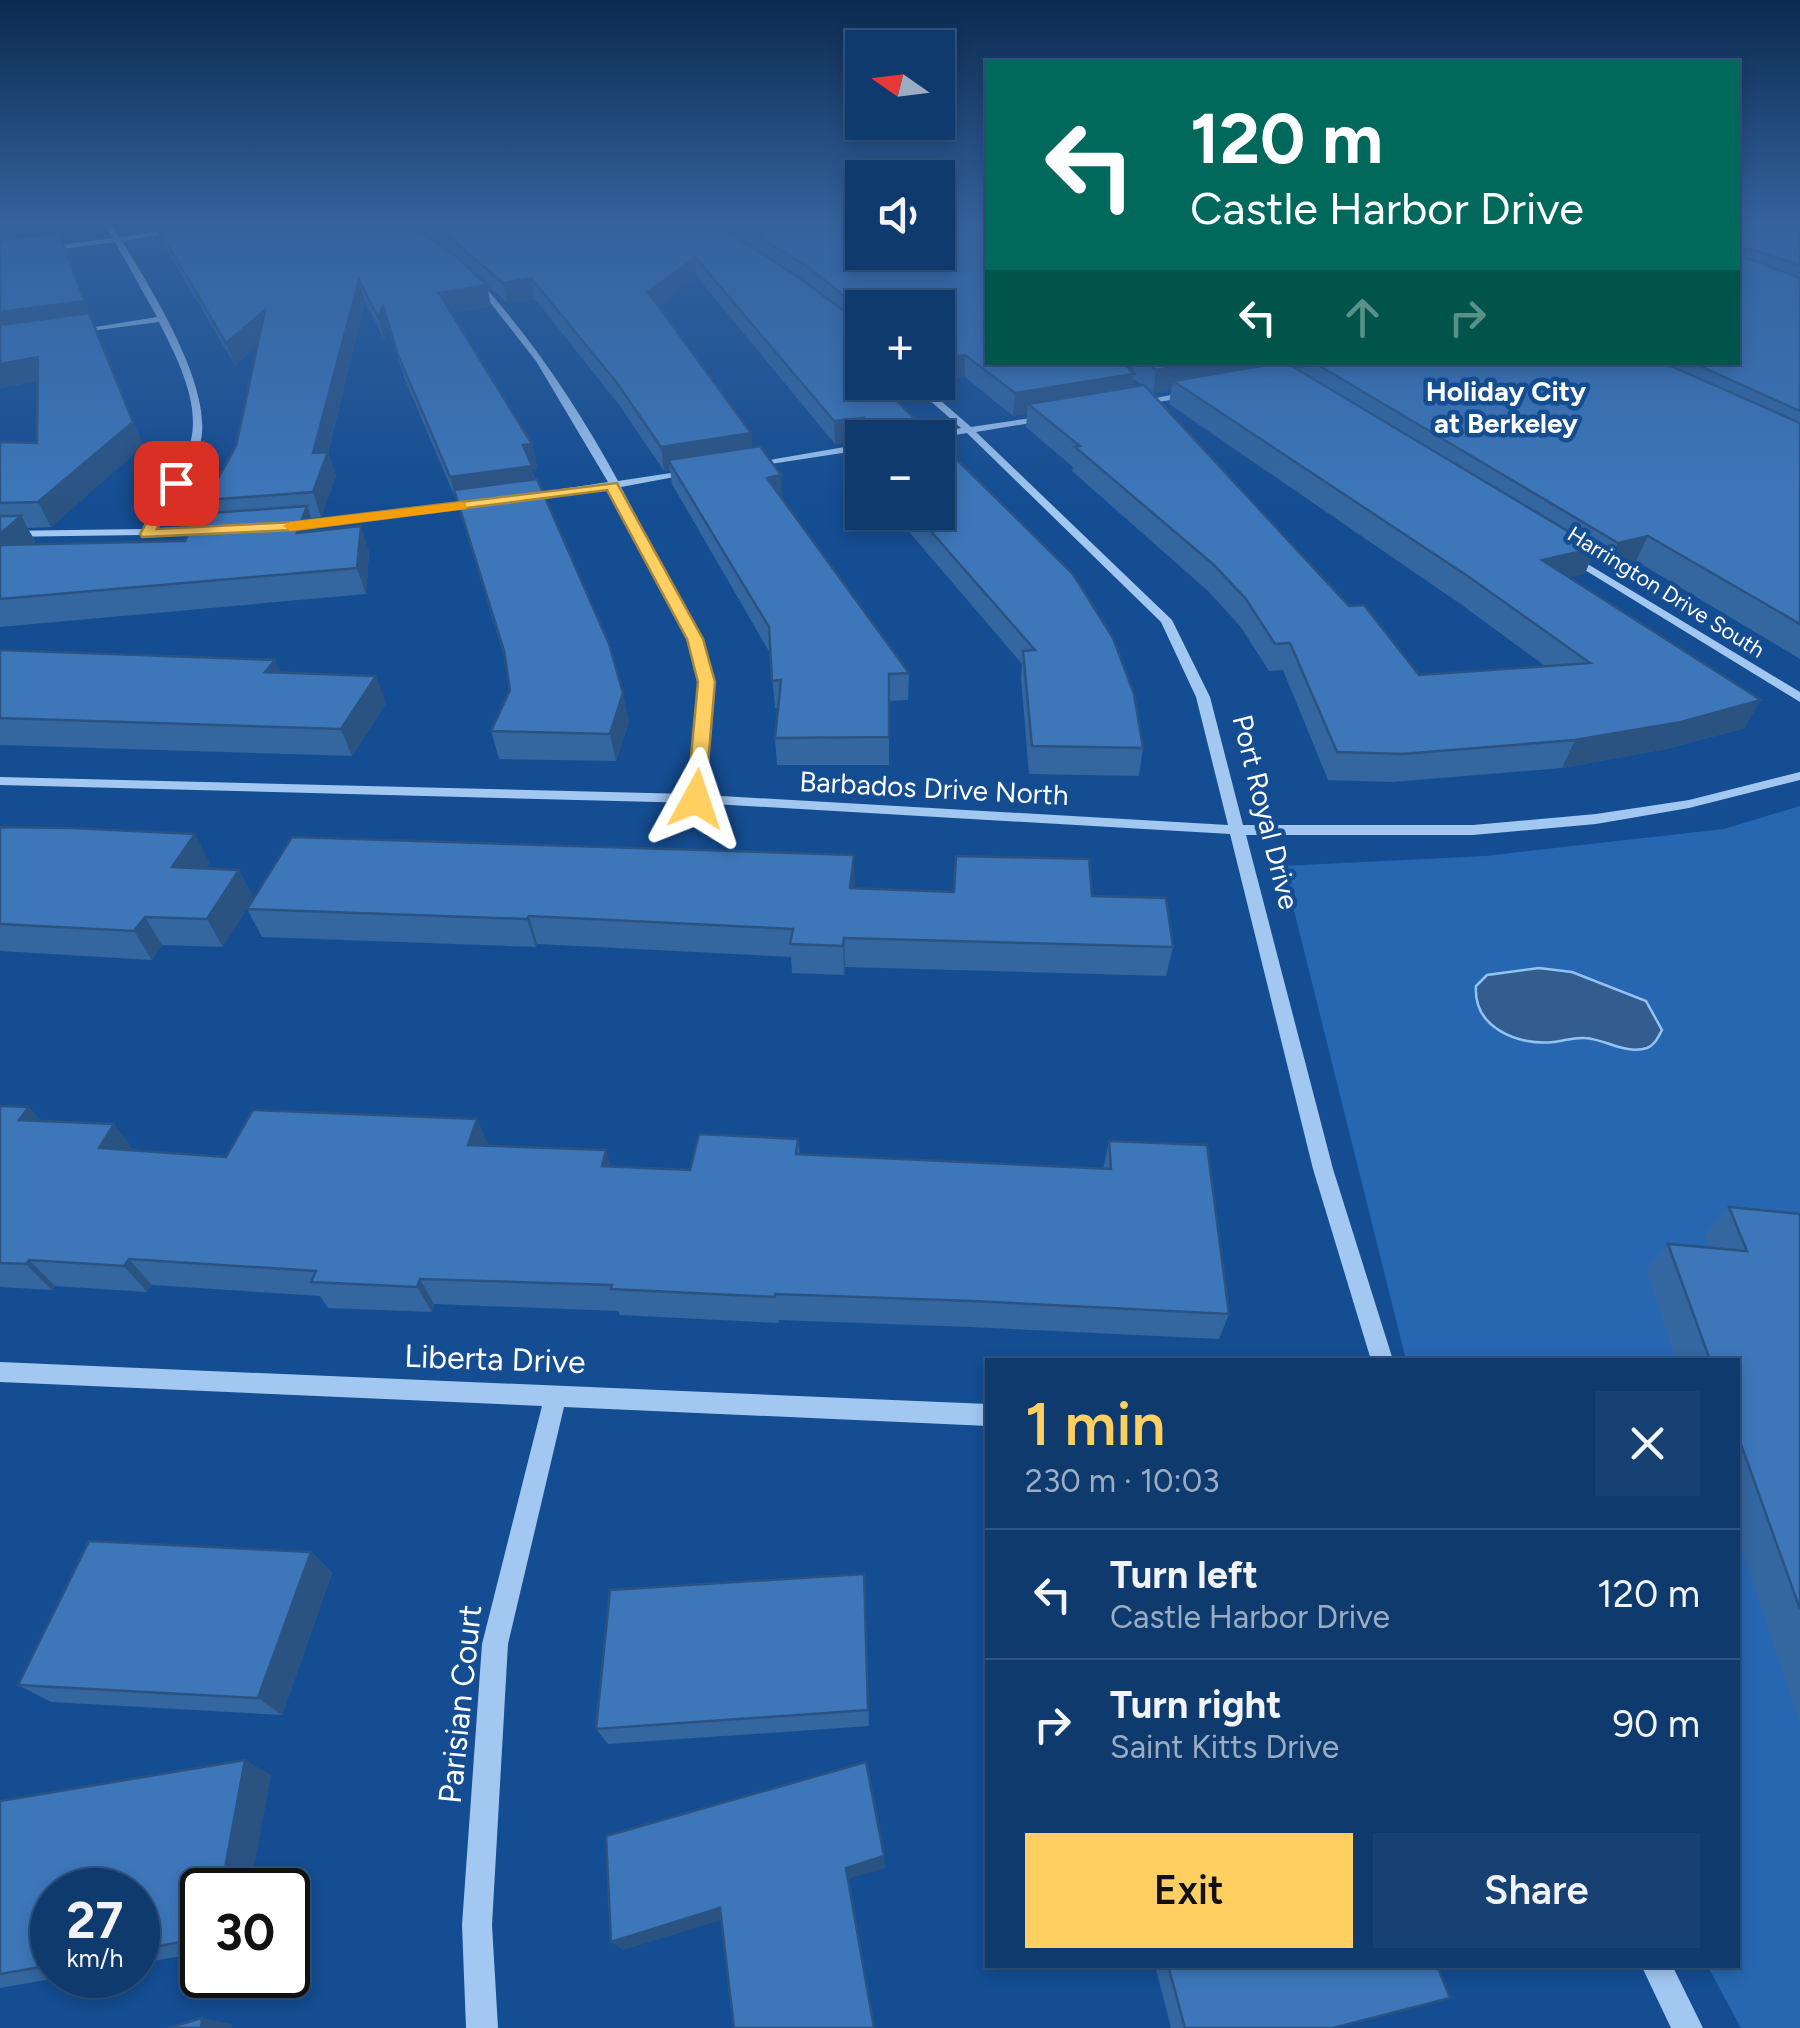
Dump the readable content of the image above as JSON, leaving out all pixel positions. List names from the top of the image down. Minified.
{"streets":{"street":["Harrington Drive South","Barbados Drive North","Port Royal Drive","Liberta Drive","Parisian Court"]},"crossings":[["Barbados Drive North","Port Royal Drive"],["Liberta Drive","Parisian Court"]],"districts":["Holiday City at Berkeley"],"north":"left","page":{"map_buttons":["+","−"],"turn":["120 m","Castle Harbor Drive"],"heading":["1 min","230 m · 10:03"],"list":[{"name":"Turn left","note":"Castle Harbor Drive","value":"120 m"},{"name":"Turn right","note":"Saint Kitts Drive","value":"90 m"}],"buttons":["Exit","Share"],"speed":"27 km/h","limit":"30"}}
